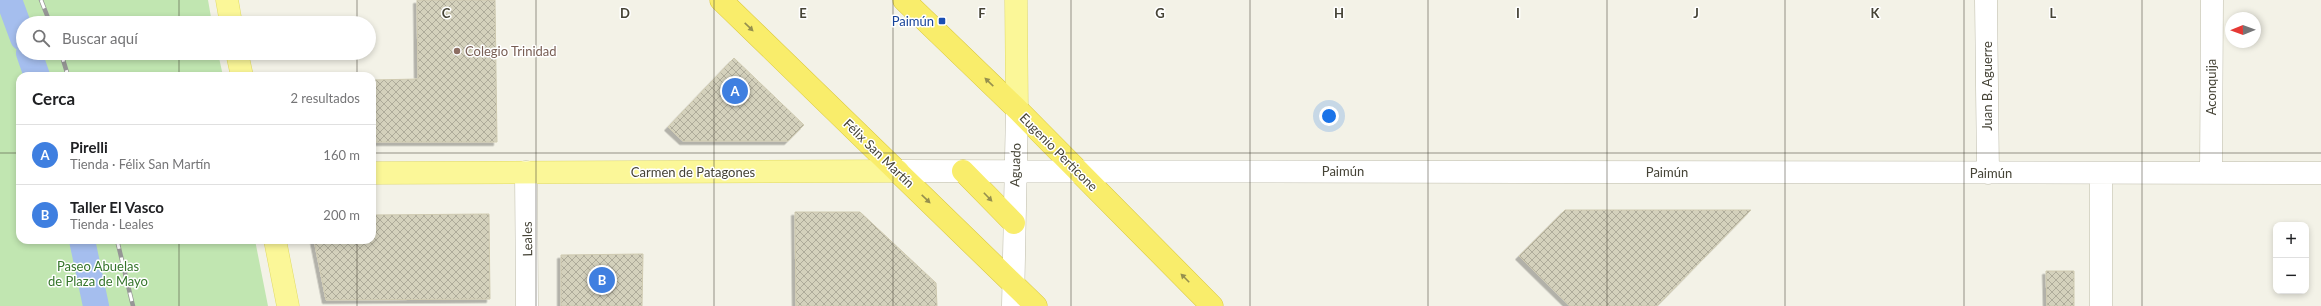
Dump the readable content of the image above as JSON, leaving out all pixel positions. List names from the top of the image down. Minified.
{"streets":{"highway":["Eugenio Perticone","Félix San Martín"],"main road":["Aguado","Carmen de Patagones"],"street":["Juan B. Aguerre","Aconquija","Paimún","Leales"]},"crossings":[["Juan B. Aguerre","Paimún"],["Aconquija","Paimún"],["Eugenio Perticone","Aguado"],["Eugenio Perticone","Paimún"],["Félix San Martín","Aguado"],["Félix San Martín","Carmen de Patagones"],["Aguado","Paimún"],["Aguado","Carmen de Patagones"],["Paimún","Carmen de Patagones"],["Carmen de Patagones","Leales"]],"one_way":["Eugenio Perticone","Félix San Martín"],"parks":["Paseo Abuelas de Plaza de Mayo"],"places":{"transit":["Paimún"],"other":["Colegio Trinidad"]},"north":"left","page":{"search":"Buscar aquí","heading":["Cerca","2 resultados"],"pins":["A","B"],"list":[{"mark":"A","name":"Pirelli","note":"Tienda · Félix San Martín","value":"160 m"},{"mark":"B","name":"Taller El Vasco","note":"Tienda · Leales","value":"200 m"}],"map_buttons":["+","−"]},"grid":{"columns":["C","D","E","F","G","H","I","J","K","L"]}}
